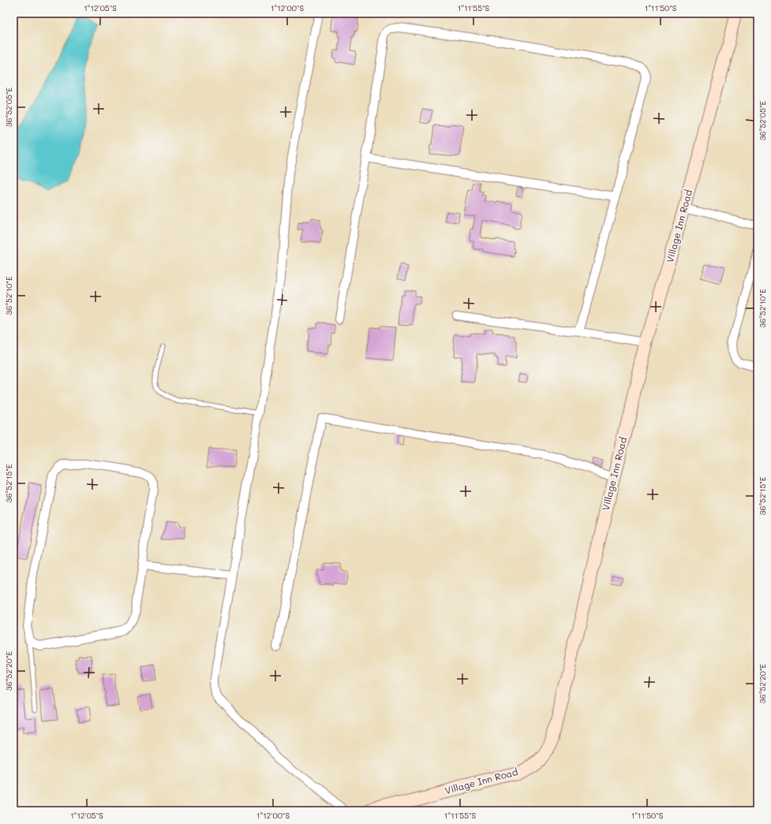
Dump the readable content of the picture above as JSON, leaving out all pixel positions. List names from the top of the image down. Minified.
{"streets":{"street":["Village Inn Road"]},"coordinates":["1°12'05\"S","1°12'00\"S","1°11'55\"S","1°11'50\"S","36°52'05\"E","36°52'10\"E","36°52'15\"E","36°52'20\"E"]}
